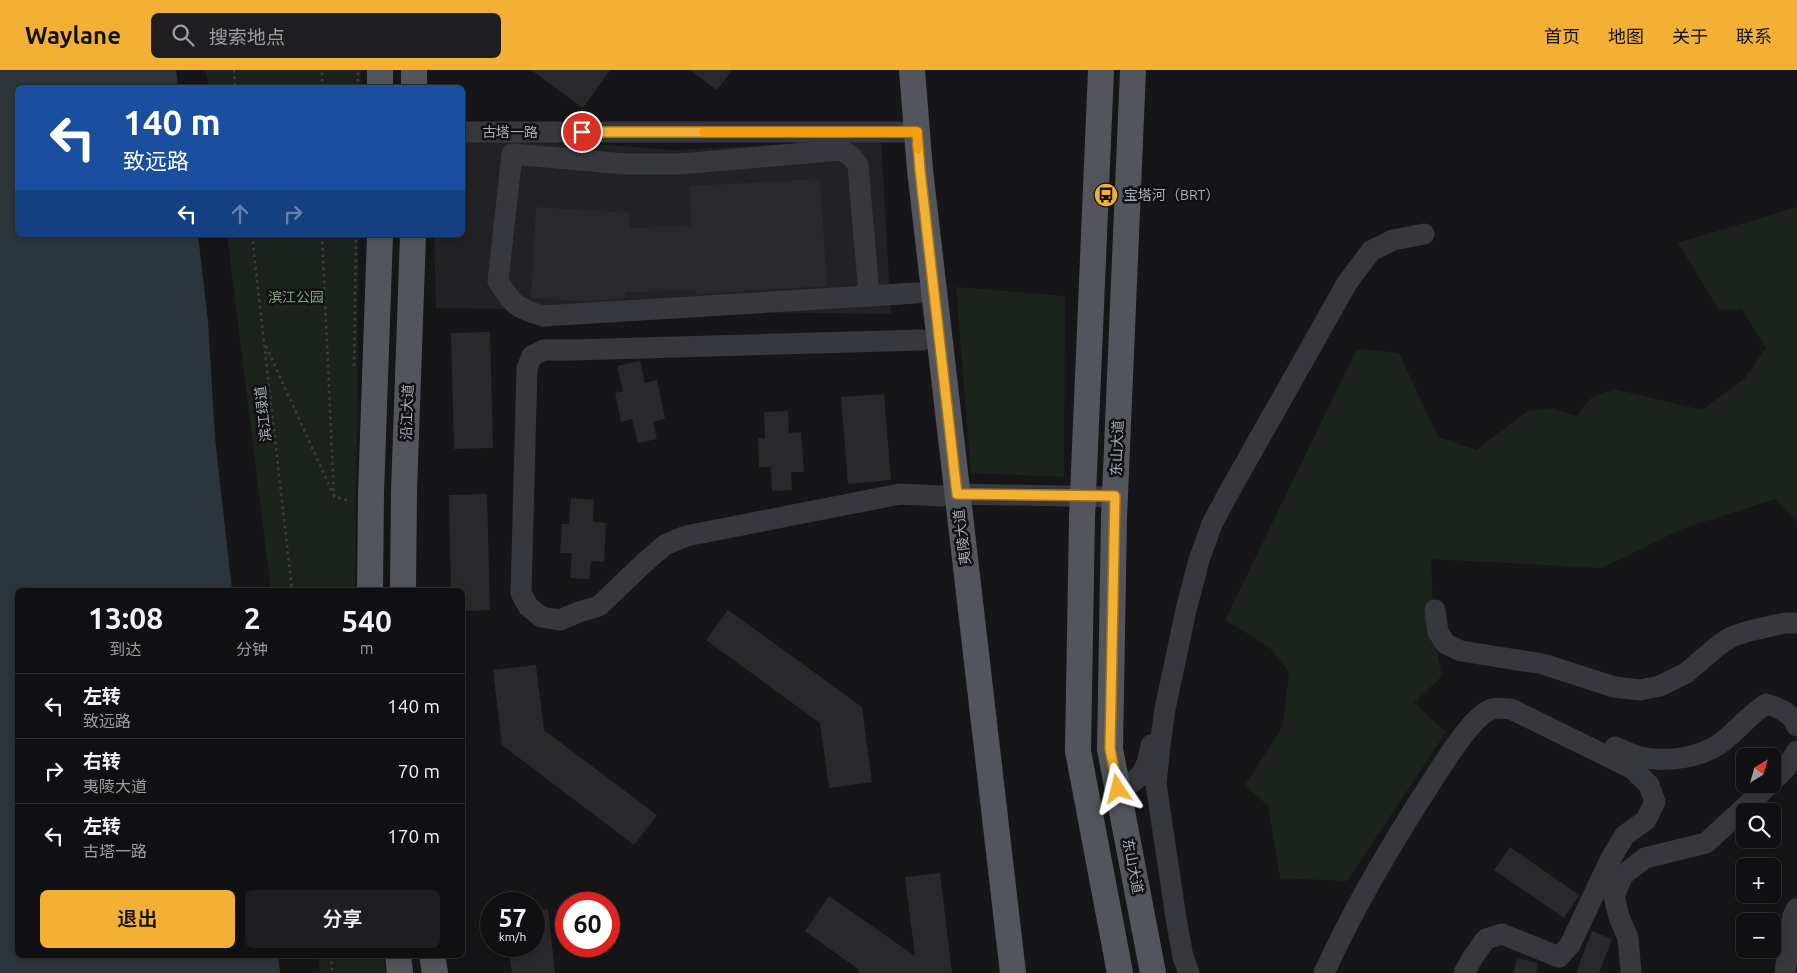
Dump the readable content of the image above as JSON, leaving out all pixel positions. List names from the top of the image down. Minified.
{"streets":{"main road":["沿江大道","东山大道","夷陵大道"],"street":["古塔一路"],"path":["滨江绿道"]},"crossings":[["古塔一路","夷陵大道"]],"parks":["滨江公园"],"places":{"bus stop":["宝塔河（BRT）"]},"north":"top right","page":{"header":"Waylane","search":"搜索地点","nav":["首页","地图","关于","联系"],"turn":["140 m","致远路"],"eta":["13:08","到达","2","分钟","540","m"],"list":[{"name":"左转","note":"致远路","value":"140 m"},{"name":"右转","note":"夷陵大道","value":"70 m"},{"name":"左转","note":"古塔一路","value":"170 m"}],"map_buttons":["+","−"],"buttons":["退出","分享"],"speed":"57 km/h","limit":"60"}}
